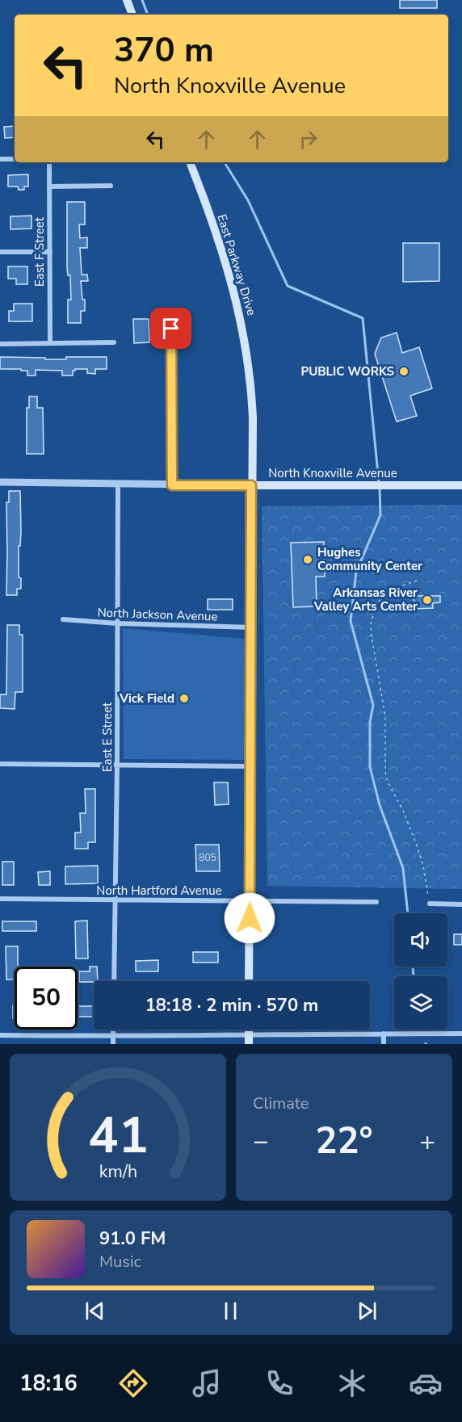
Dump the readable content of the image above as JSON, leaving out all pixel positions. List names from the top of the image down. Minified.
{"streets":{"main road":["East Parkway Drive","North Knoxville Avenue"],"street":["East F Street","North Jackson Avenue","East E Street","North Hartford Avenue"]},"crossings":[["East Parkway Drive","North Knoxville Avenue"],["East Parkway Drive","North Jackson Avenue"],["East Parkway Drive","North Hartford Avenue"],["North Knoxville Avenue","East E Street"],["North Jackson Avenue","East E Street"],["East E Street","North Hartford Avenue"]],"places":["PUBLIC WORKS","Hughes Community Center","Arkansas River Valley Arts Center","Vick Field"],"house_numbers":["805"],"page":{"turn":["370 m","North Knoxville Avenue"],"limit":"50","trip":"18:18 · 2 min · 570 m","tile":"Climate","heat":["−","22°","+"],"song":["91.0 FM","Music"],"tabs":"18:16","gauge":["41","km/h"]}}
